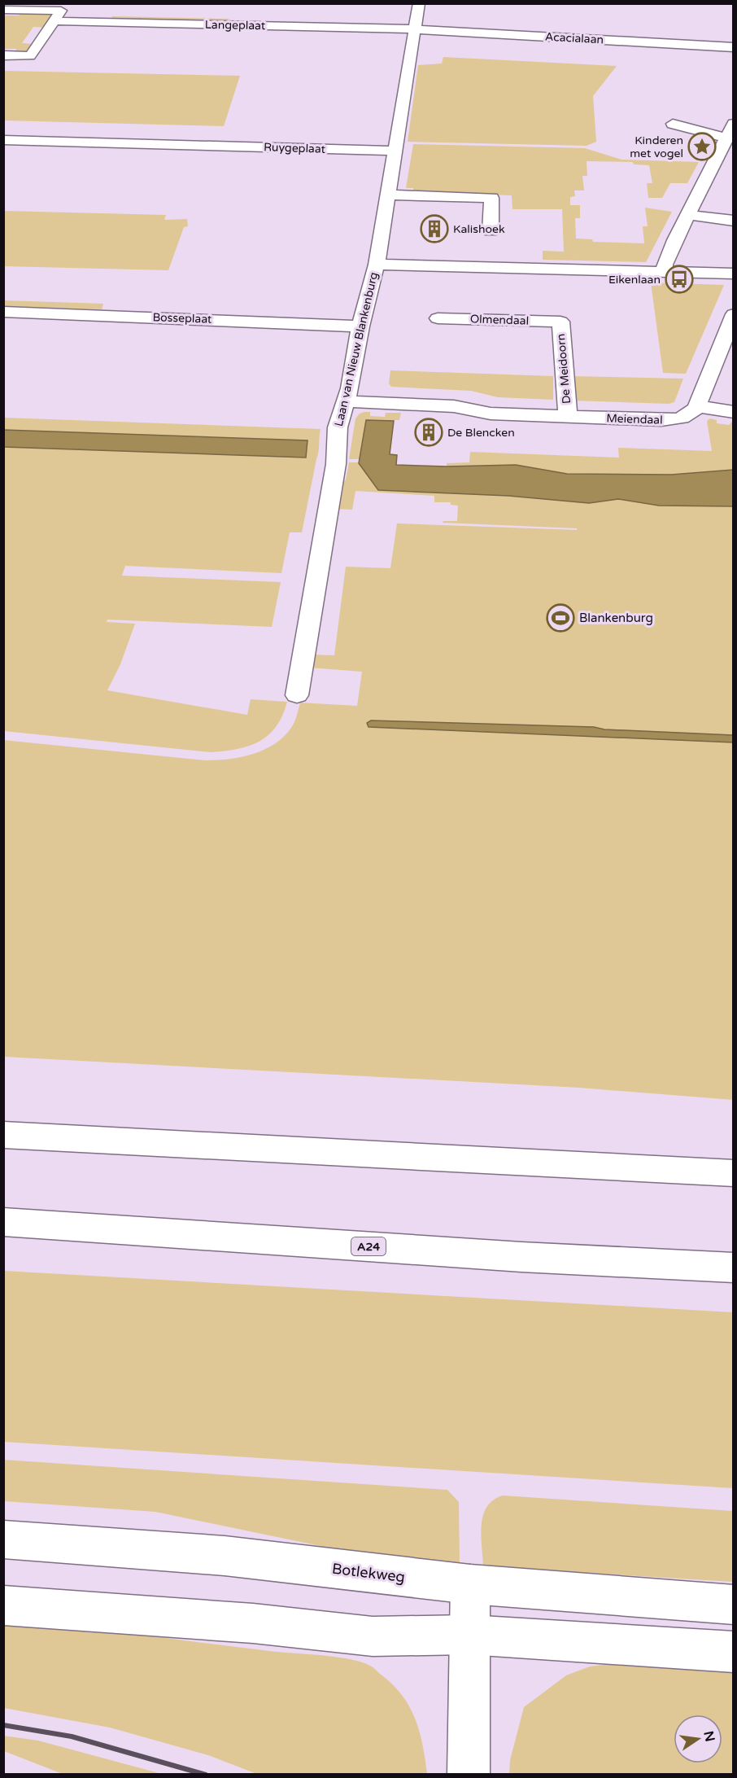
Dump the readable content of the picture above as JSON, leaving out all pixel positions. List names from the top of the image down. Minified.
{"streets":{"main road":["Langeplaat","Acacialaan","Ruygeplaat","Bosseplaat","Olmendaal","Laan van Nieuw Blankenburg","De Meidoorn","Meiendaal","A24","Botlekweg"]},"crossings":[["Langeplaat","Acacialaan"],["Langeplaat","Laan van Nieuw Blankenburg"],["Acacialaan","Laan van Nieuw Blankenburg"],["Ruygeplaat","Laan van Nieuw Blankenburg"],["Bosseplaat","Laan van Nieuw Blankenburg"],["Olmendaal","De Meidoorn"],["Laan van Nieuw Blankenburg","Meiendaal"],["De Meidoorn","Meiendaal"]],"places":{"place":["Kinderen met vogel"],"building":["Kalishoek","De Blencken"],"bus stop":["Eikenlaan"],"sports":["Blankenburg"]},"north":"right"}
